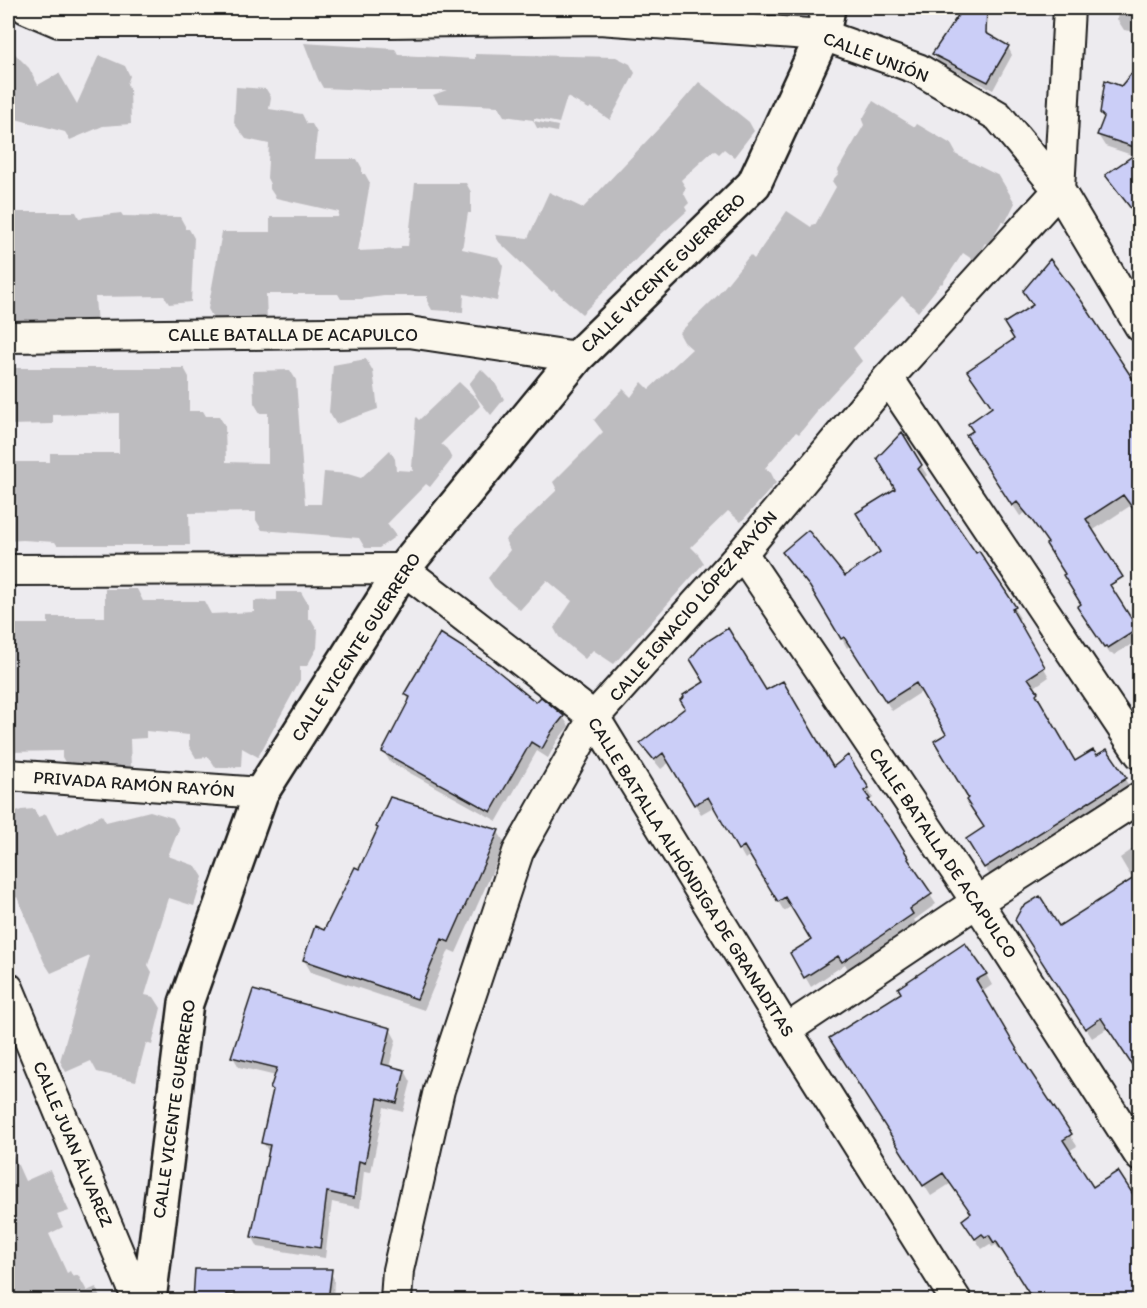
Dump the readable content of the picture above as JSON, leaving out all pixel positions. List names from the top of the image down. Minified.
{"streets":{"street":["CALLE UNIÓN","CALLE VICENTE GUERRERO","CALLE BATALLA DE ACAPULCO","CALLE IGNACIO LÓPEZ RAYÓN","PRIVADA RAMÓN RAYÓN","CALLE BATALLA ALHÓNDIGA DE GRANADITAS","CALLE JUAN ÁLVAREZ"]},"crossings":[["CALLE UNIÓN","CALLE VICENTE GUERRERO"],["CALLE UNIÓN","CALLE IGNACIO LÓPEZ RAYÓN"],["CALLE VICENTE GUERRERO","CALLE BATALLA DE ACAPULCO"],["CALLE VICENTE GUERRERO","PRIVADA RAMÓN RAYÓN"],["CALLE VICENTE GUERRERO","CALLE BATALLA ALHÓNDIGA DE GRANADITAS"],["CALLE BATALLA DE ACAPULCO","CALLE IGNACIO LÓPEZ RAYÓN"],["CALLE IGNACIO LÓPEZ RAYÓN","CALLE BATALLA ALHÓNDIGA DE GRANADITAS"]]}
